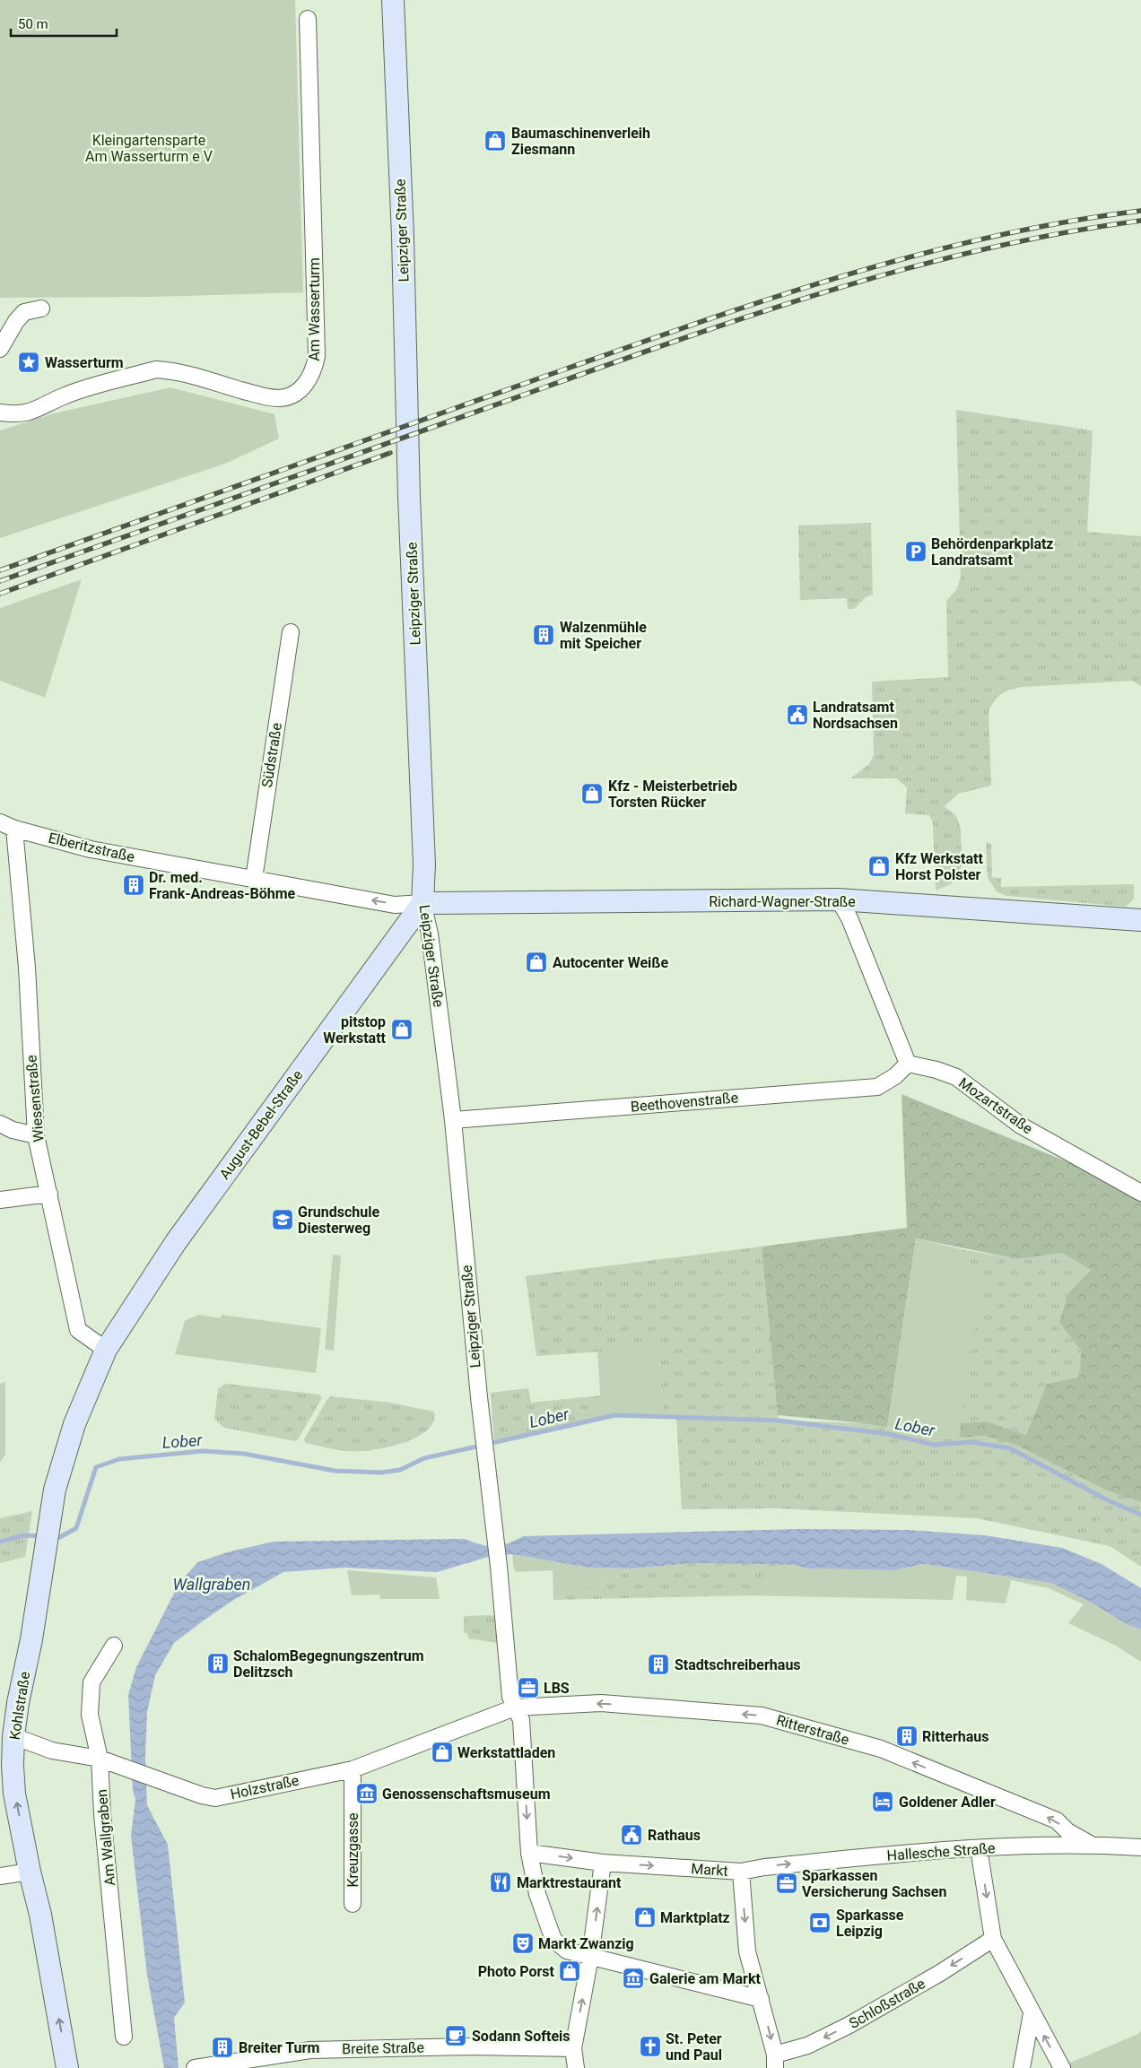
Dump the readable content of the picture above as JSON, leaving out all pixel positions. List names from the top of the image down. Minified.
{"streets":{"street":["Leipziger Straße","Am Wasserturm","Südstraße","Elberitzstraße","Richard-Wagner-Straße","Wiesenstraße","Beethovenstraße","Mozartstraße","August-Bebel-Straße","Kohlstraße","Ritterstraße","Holzstraße","Am Wallgraben","Kreuzgasse","Hallesche Straße","Markt","Schloßstraße","Breite Straße"]},"crossings":[["Leipziger Straße","Elberitzstraße"],["Leipziger Straße","Richard-Wagner-Straße"],["Leipziger Straße","Beethovenstraße"],["Leipziger Straße","August-Bebel-Straße"],["Leipziger Straße","Ritterstraße"],["Leipziger Straße","Holzstraße"],["Leipziger Straße","Markt"],["Südstraße","Elberitzstraße"],["Elberitzstraße","Richard-Wagner-Straße"],["Elberitzstraße","Wiesenstraße"],["Elberitzstraße","August-Bebel-Straße"],["Richard-Wagner-Straße","August-Bebel-Straße"],["Wiesenstraße","August-Bebel-Straße"],["Wiesenstraße","Kohlstraße"],["Beethovenstraße","Mozartstraße"],["August-Bebel-Straße","Kohlstraße"],["Kohlstraße","Holzstraße"],["Ritterstraße","Holzstraße"],["Ritterstraße","Hallesche Straße"],["Holzstraße","Am Wallgraben"],["Holzstraße","Kreuzgasse"],["Hallesche Straße","Markt"],["Markt","Schloßstraße"]],"one_way":["Elberitzstraße","Kohlstraße","Ritterstraße","Hallesche Straße","Schloßstraße"],"water":["Lober","Wallgraben"],"parks":["Kleingartensparte Am Wasserturm e V"],"places":{"shop":["Baumaschinenverleih Ziesmann","Kfz - Meisterbetrieb Torsten Rücker","Kfz Werkstatt Horst Polster","Autocenter Weiße","pitstop Werkstatt","Werkstattladen","Marktplatz","Photo Porst"],"place":["Wasserturm"],"parking":["Behördenparkplatz Landratsamt"],"building":["Walzenmühle mit Speicher","Dr. med. Frank-Andreas-Böhme","SchalomBegegnungszentrum Delitzsch","Stadtschreiberhaus","Ritterhaus","Breiter Turm"],"public building":["Landratsamt Nordsachsen","Rathaus"],"school or university":["Grundschule Diesterweg"],"office":["LBS","Sparkassen Versicherung Sachsen"],"museum":["Genossenschaftsmuseum","Galerie am Markt"],"hotel":["Goldener Adler"],"restaurant":["Marktrestaurant"],"bank":["Sparkasse Leipzig"],"theatre":["Markt Zwanzig"],"cafe":["Sodann Softeis"],"church":["St. Peter und Paul"]},"scale_bar":"50 m"}
